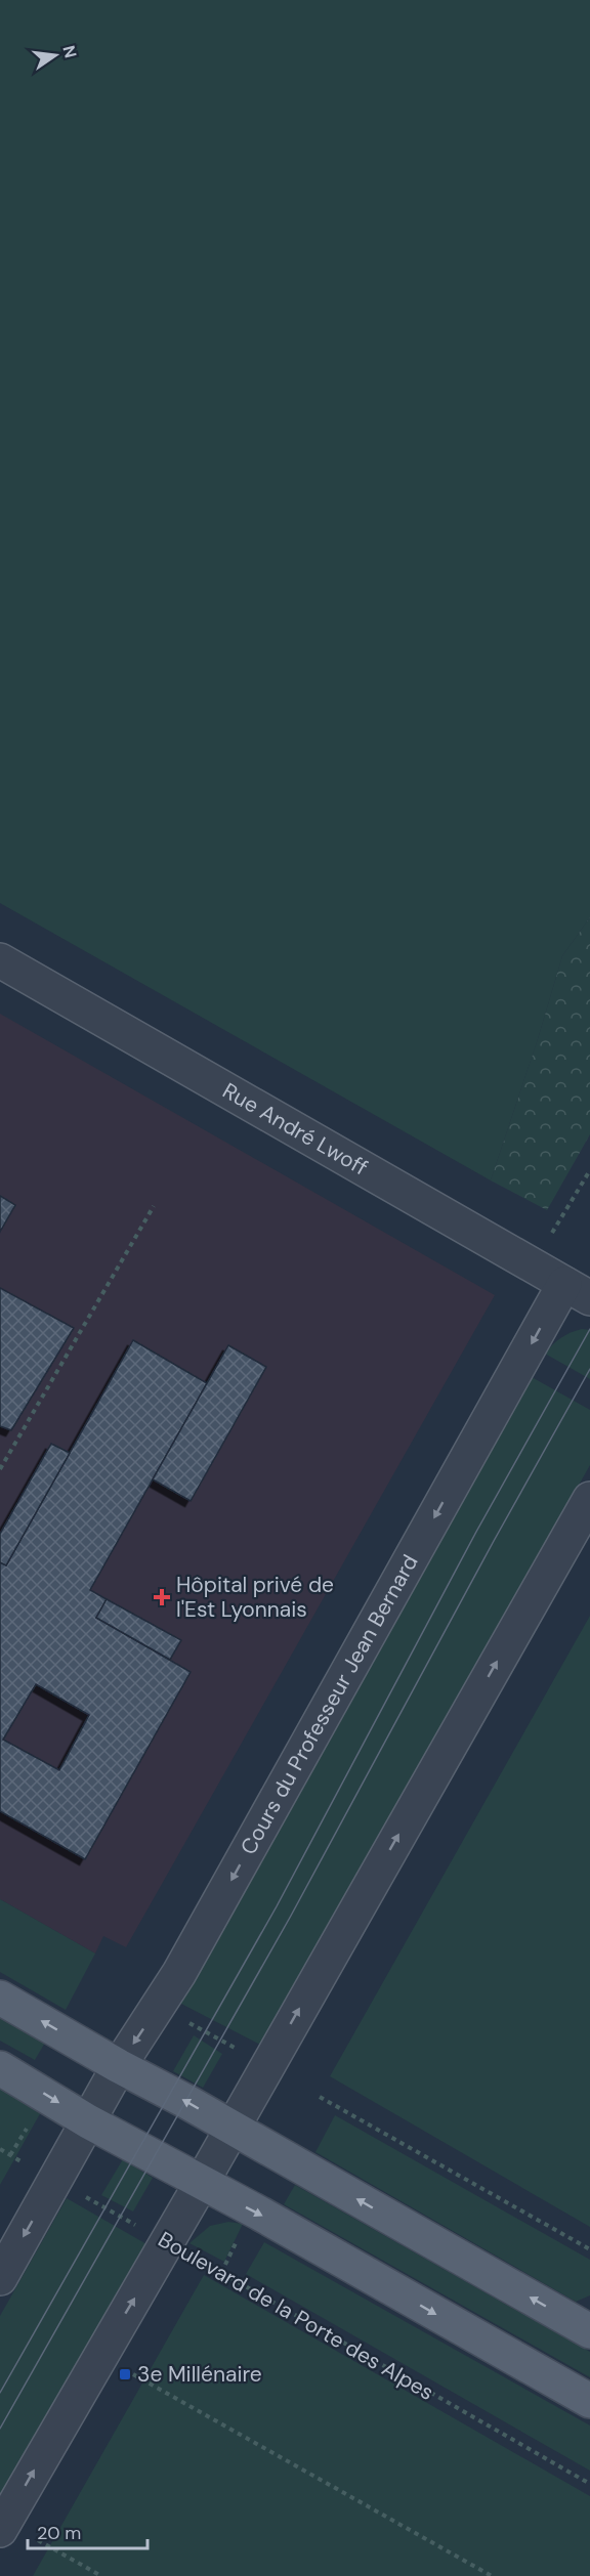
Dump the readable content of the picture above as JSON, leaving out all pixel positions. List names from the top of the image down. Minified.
{"streets":{"street":["Rue André Lwoff","Cours du Professeur Jean Bernard"],"path":["Boulevard de la Porte des Alpes"]},"crossings":[["Rue André Lwoff","Cours du Professeur Jean Bernard"],["Cours du Professeur Jean Bernard","Boulevard de la Porte des Alpes"]],"places":{"health":["Hôpital privé de l'Est Lyonnais"],"transit":["3e Millénaire"]},"scale_bar":"20 m","north":"right"}
